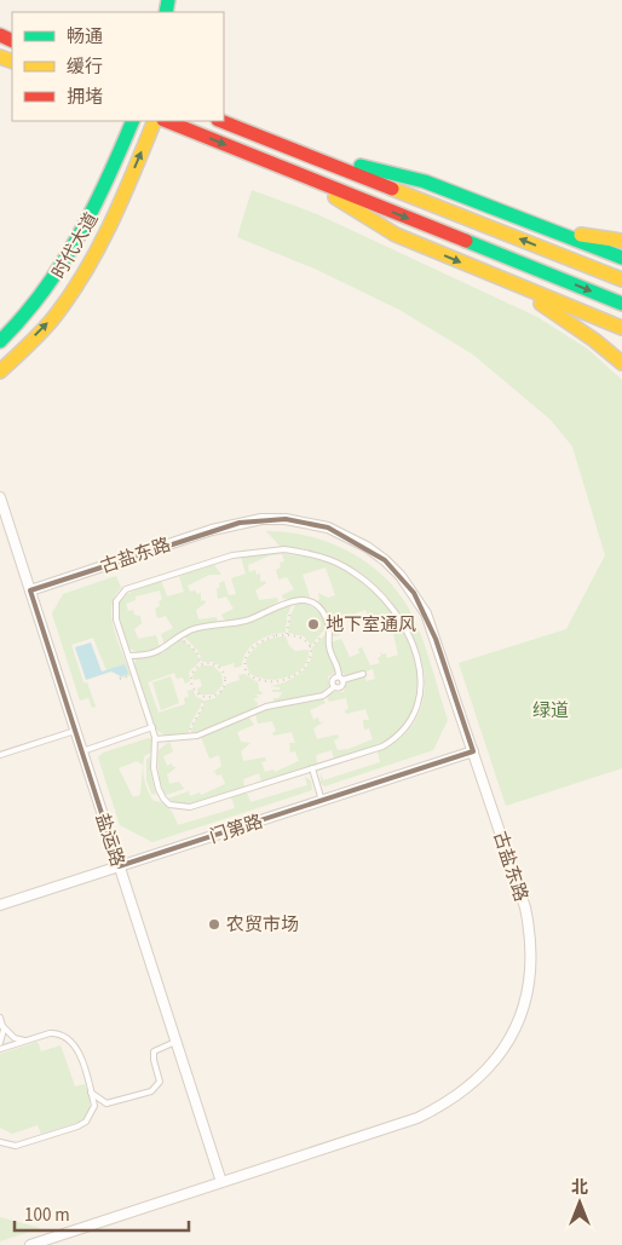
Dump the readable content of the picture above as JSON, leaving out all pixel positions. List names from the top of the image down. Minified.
{"streets":{"main road":["时代大道"],"street":["古盐东路","门第路","盐运路"]},"crossings":[["古盐东路","门第路"],["古盐东路","盐运路"],["门第路","盐运路"]],"parks":["绿道"],"places":["地下室通风","农贸市场"],"legend":["畅通","缓行","拥堵"],"scale_bar":"100 m","north":"top"}
